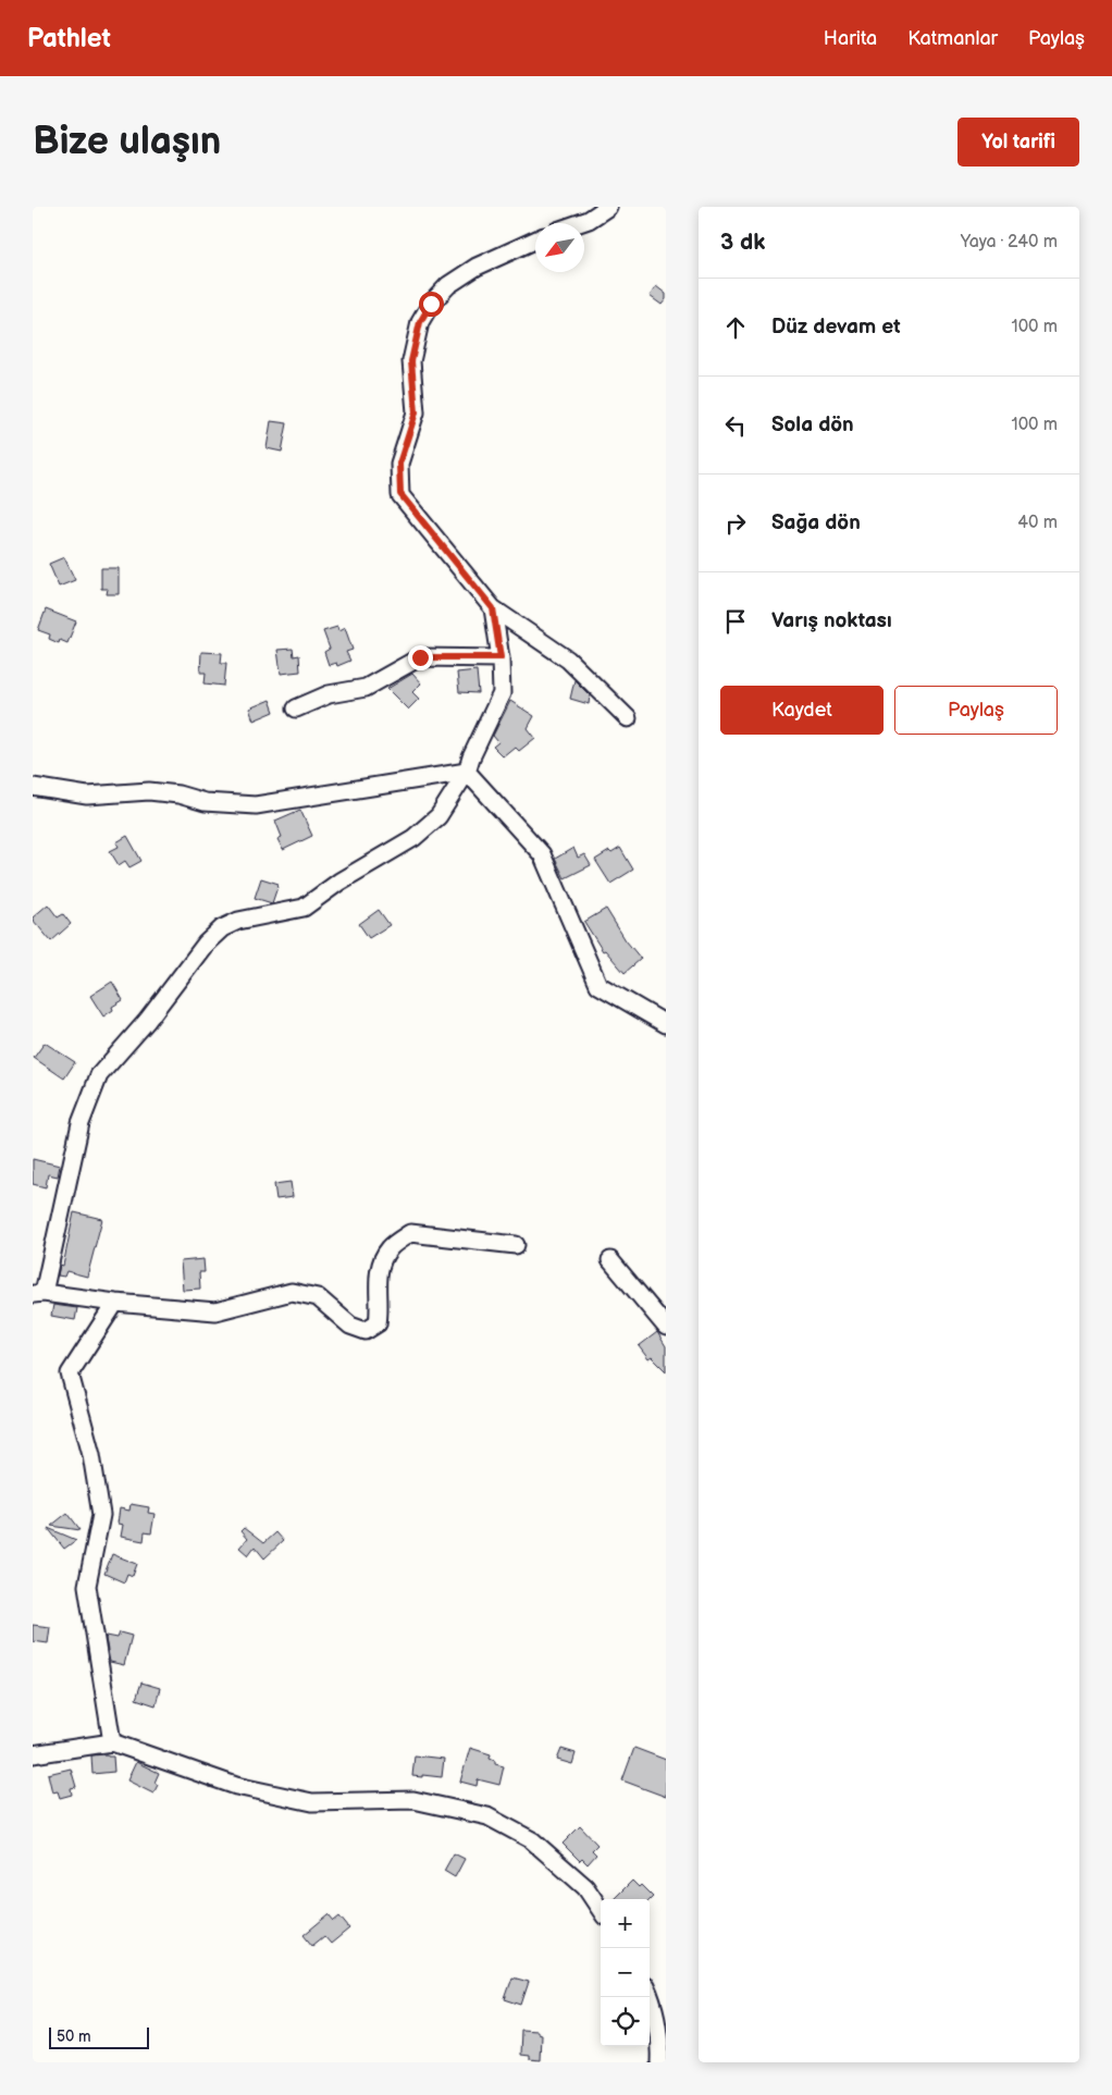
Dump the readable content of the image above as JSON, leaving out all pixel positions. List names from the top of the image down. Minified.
{"scale_bar":"50 m","north":"bottom left","page":{"header":"Pathlet","nav":["Harita","Katmanlar","Paylaş"],"buttons":["Yol tarifi",["Kaydet","Paylaş"]],"title":"Bize ulaşın","heading":["3 dk","Yaya · 240 m"],"list":[["Düz devam et","100 m"],["Sola dön","100 m"],["Sağa dön","40 m"],"Varış noktası"],"map_buttons":["+","−"],"scale":"50 m"}}
